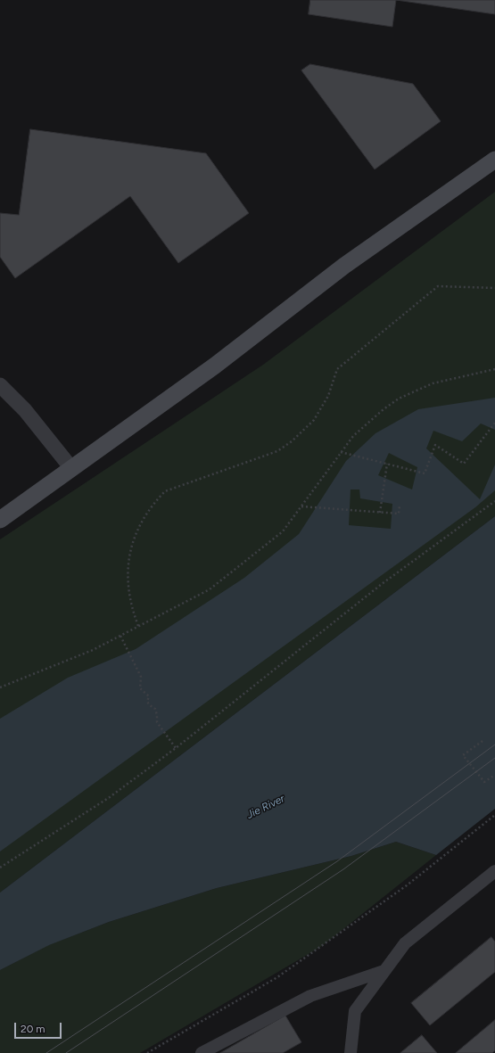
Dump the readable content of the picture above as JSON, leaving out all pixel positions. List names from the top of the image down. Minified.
{"water":["Jie River"],"scale_bar":"20 m"}
